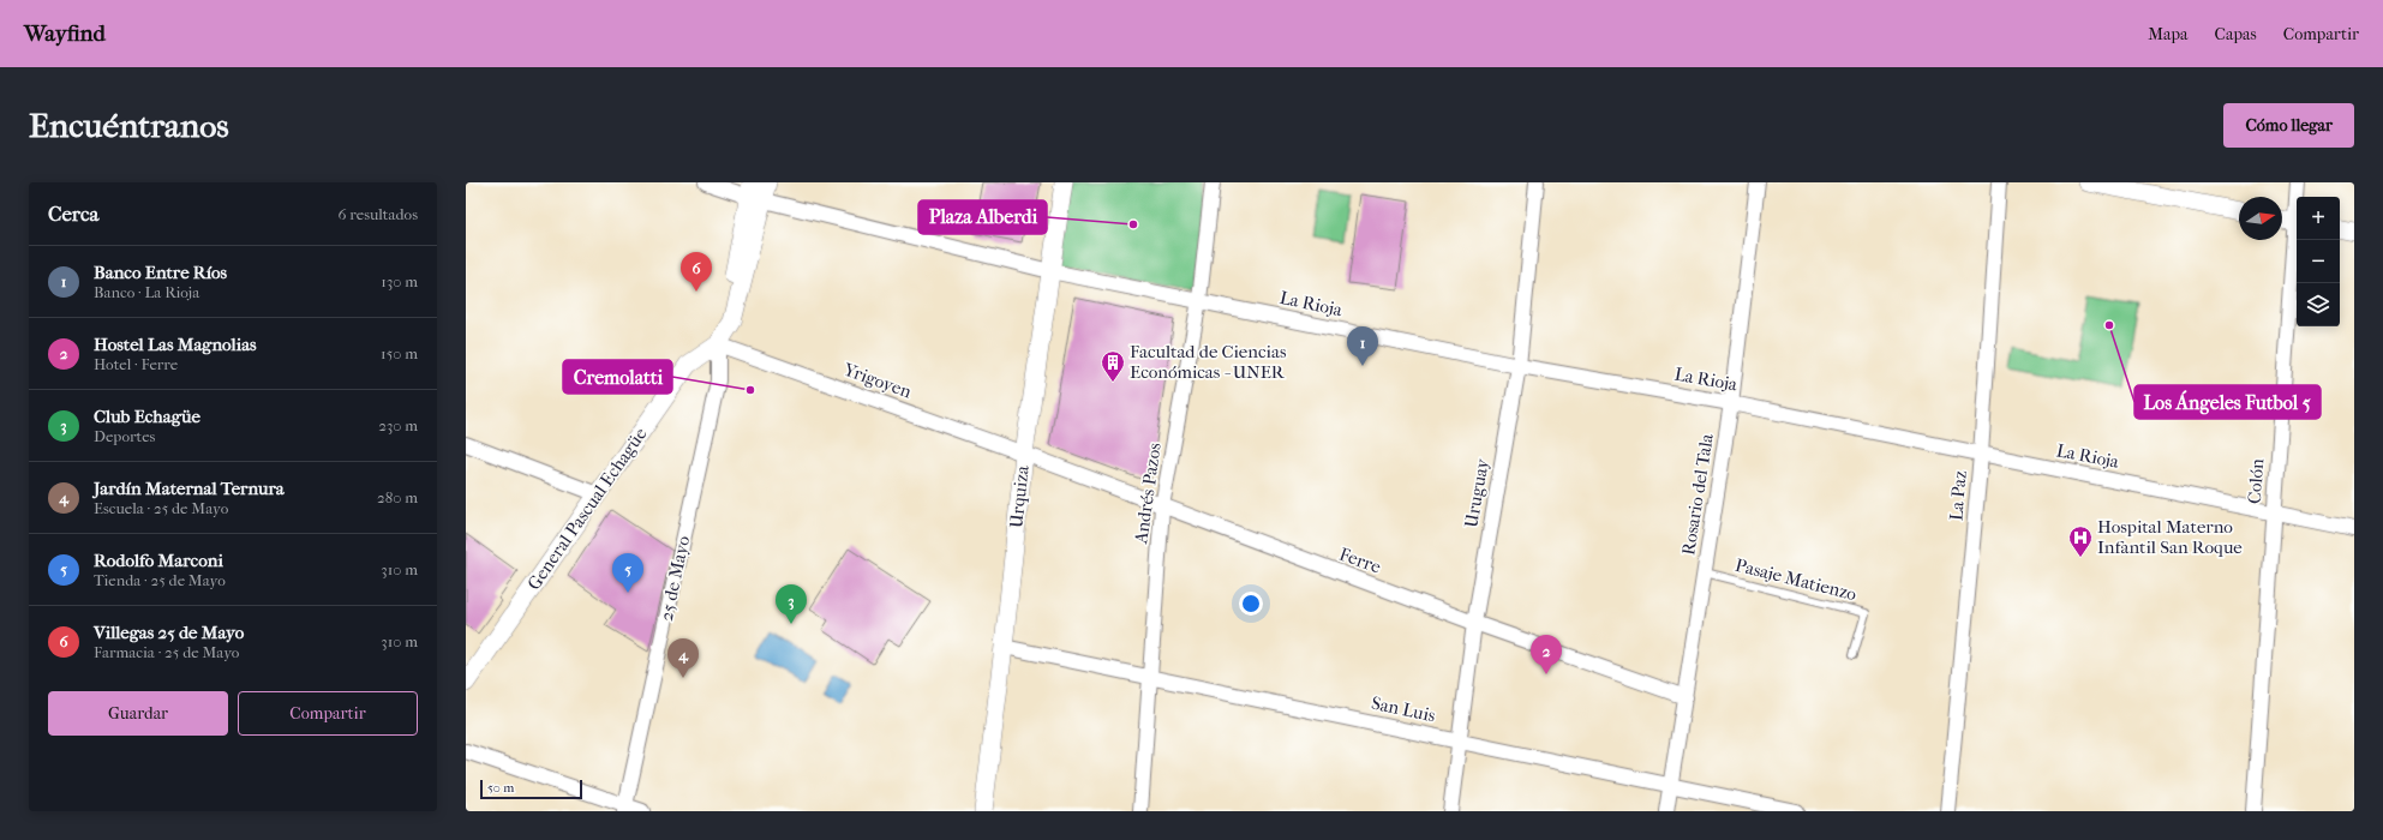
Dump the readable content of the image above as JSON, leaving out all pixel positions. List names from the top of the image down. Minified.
{"streets":{"street":["La Rioja","Yrigoyen","Colón","Andrés Pazos","Uruguay","Rosario del Tala","La Paz","Urquiza","General Pascual Echagüe","Ferre","25 de Mayo","San Luis"],"lane":["Pasaje Matienzo"]},"crossings":[["La Rioja","Colón"],["La Rioja","Andrés Pazos"],["La Rioja","Uruguay"],["La Rioja","Rosario del Tala"],["La Rioja","La Paz"],["La Rioja","Urquiza"],["La Rioja","25 de Mayo"],["Yrigoyen","Urquiza"],["Yrigoyen","General Pascual Echagüe"],["Yrigoyen","Ferre"],["Yrigoyen","25 de Mayo"],["Andrés Pazos","Ferre"],["Andrés Pazos","San Luis"],["Uruguay","Ferre"],["Uruguay","San Luis"],["Rosario del Tala","Ferre"],["Rosario del Tala","Pasaje Matienzo"],["Rosario del Tala","San Luis"],["Urquiza","Ferre"],["Urquiza","San Luis"],["General Pascual Echagüe","25 de Mayo"]],"places":{"other":["Plaza Alberdi","Los Ángeles Futbol 5","Cremolatti"],"building":["Facultad de Ciencias Económicas - UNER"],"hospital":["Hospital Materno Infantil San Roque"]},"scale_bar":"50 m","north":"right","page":{"header":"Wayfind","nav":["Mapa","Capas","Compartir"],"buttons":["Cómo llegar",["Guardar","Compartir"]],"title":"Encuéntranos","heading":["Cerca","6 resultados"],"map_buttons":["+","−"],"list":[{"mark":"1","name":"Banco Entre Ríos","note":"Banco · La Rioja","value":"130 m"},{"mark":"2","name":"Hostel Las Magnolias","note":"Hotel · Ferre","value":"150 m"},{"mark":"3","name":"Club Echagüe","note":"Deportes","value":"230 m"},{"mark":"4","name":"Jardín Maternal Ternura","note":"Escuela · 25 de Mayo","value":"280 m"},{"mark":"5","name":"Rodolfo Marconi","note":"Tienda · 25 de Mayo","value":"310 m"},{"mark":"6","name":"Villegas 25 de Mayo","note":"Farmacia · 25 de Mayo","value":"310 m"}],"pins":["6","1","5","3","2","4"],"scale":"50 m"}}
